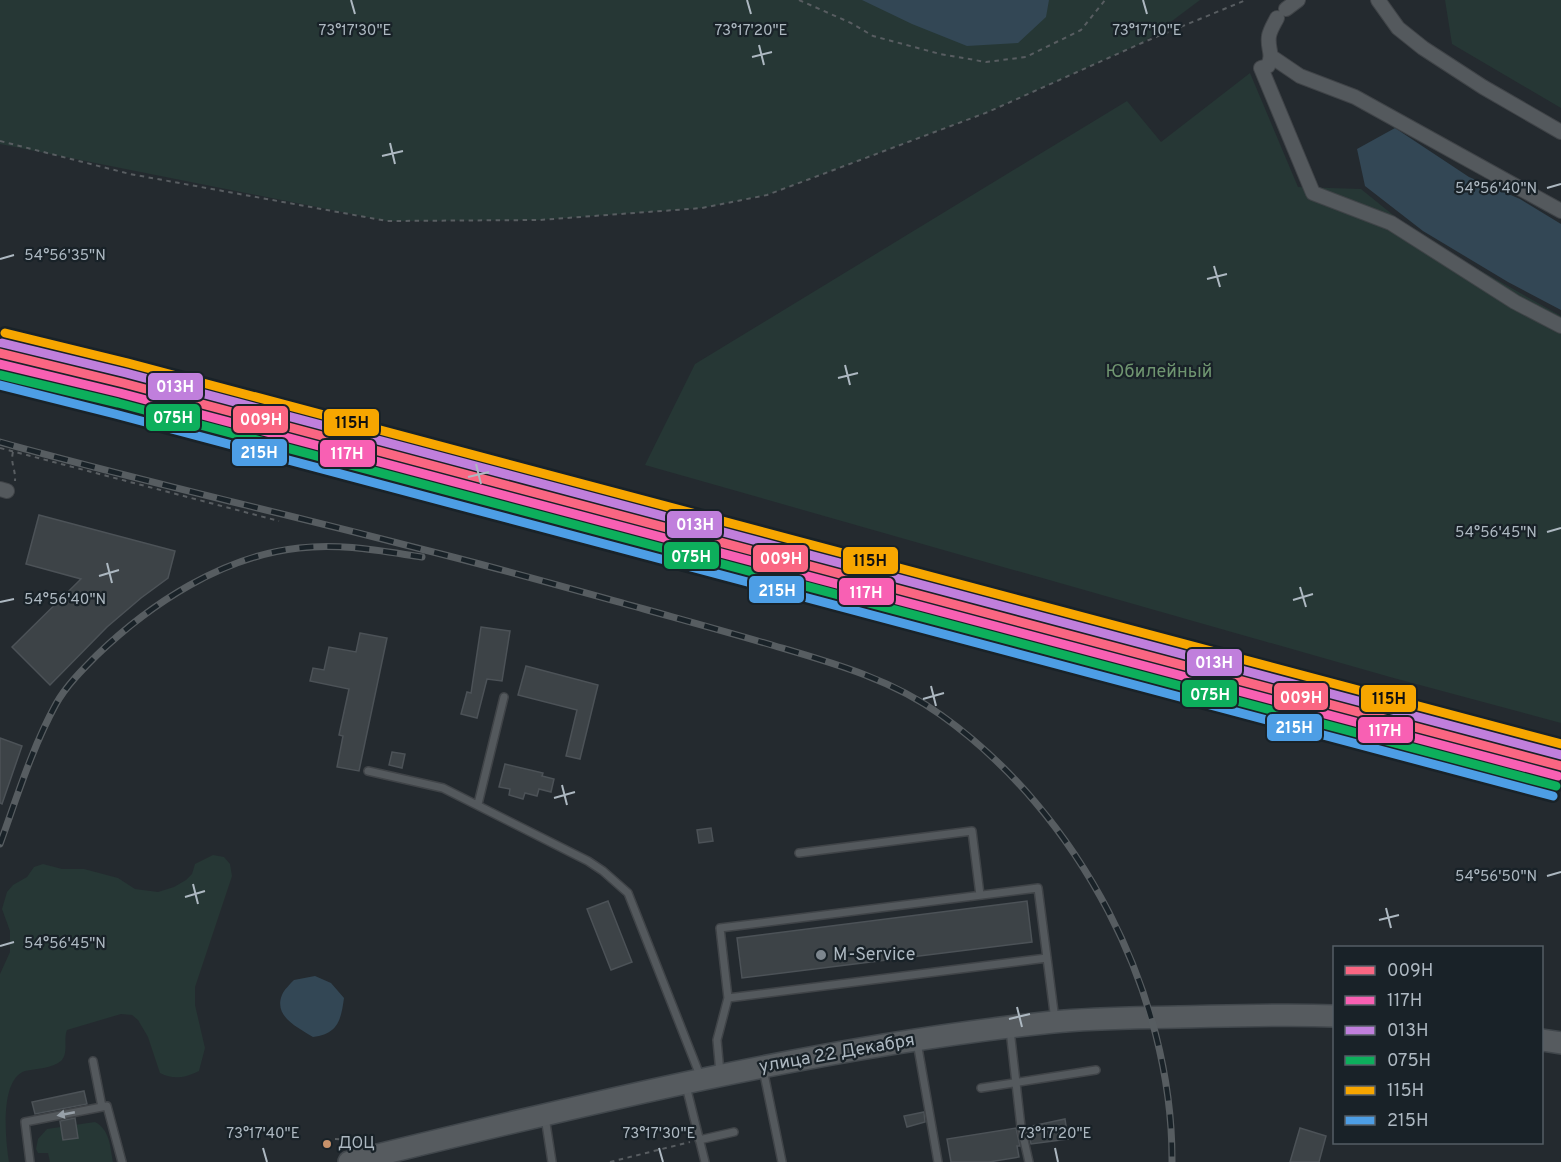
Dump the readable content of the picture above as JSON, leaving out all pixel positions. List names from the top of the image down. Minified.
{"streets":{"main road":["улица 22 Декабря"]},"parks":["Юбилейный"],"places":["M-Service","ДОЦ"],"lines":["transit line 115Н","transit line 013Н","transit line 009Н","transit line 117Н","transit line 075Н","transit line 215Н"],"legend":["009Н","117Н","013Н","075Н","115Н","215Н"],"coordinates":["73°17'30\"E","73°17'20\"E","73°17'10\"E","54°56'40\"N","54°56'35\"N","54°56'45\"N","54°56'50\"N","73°17'40\"E"]}
